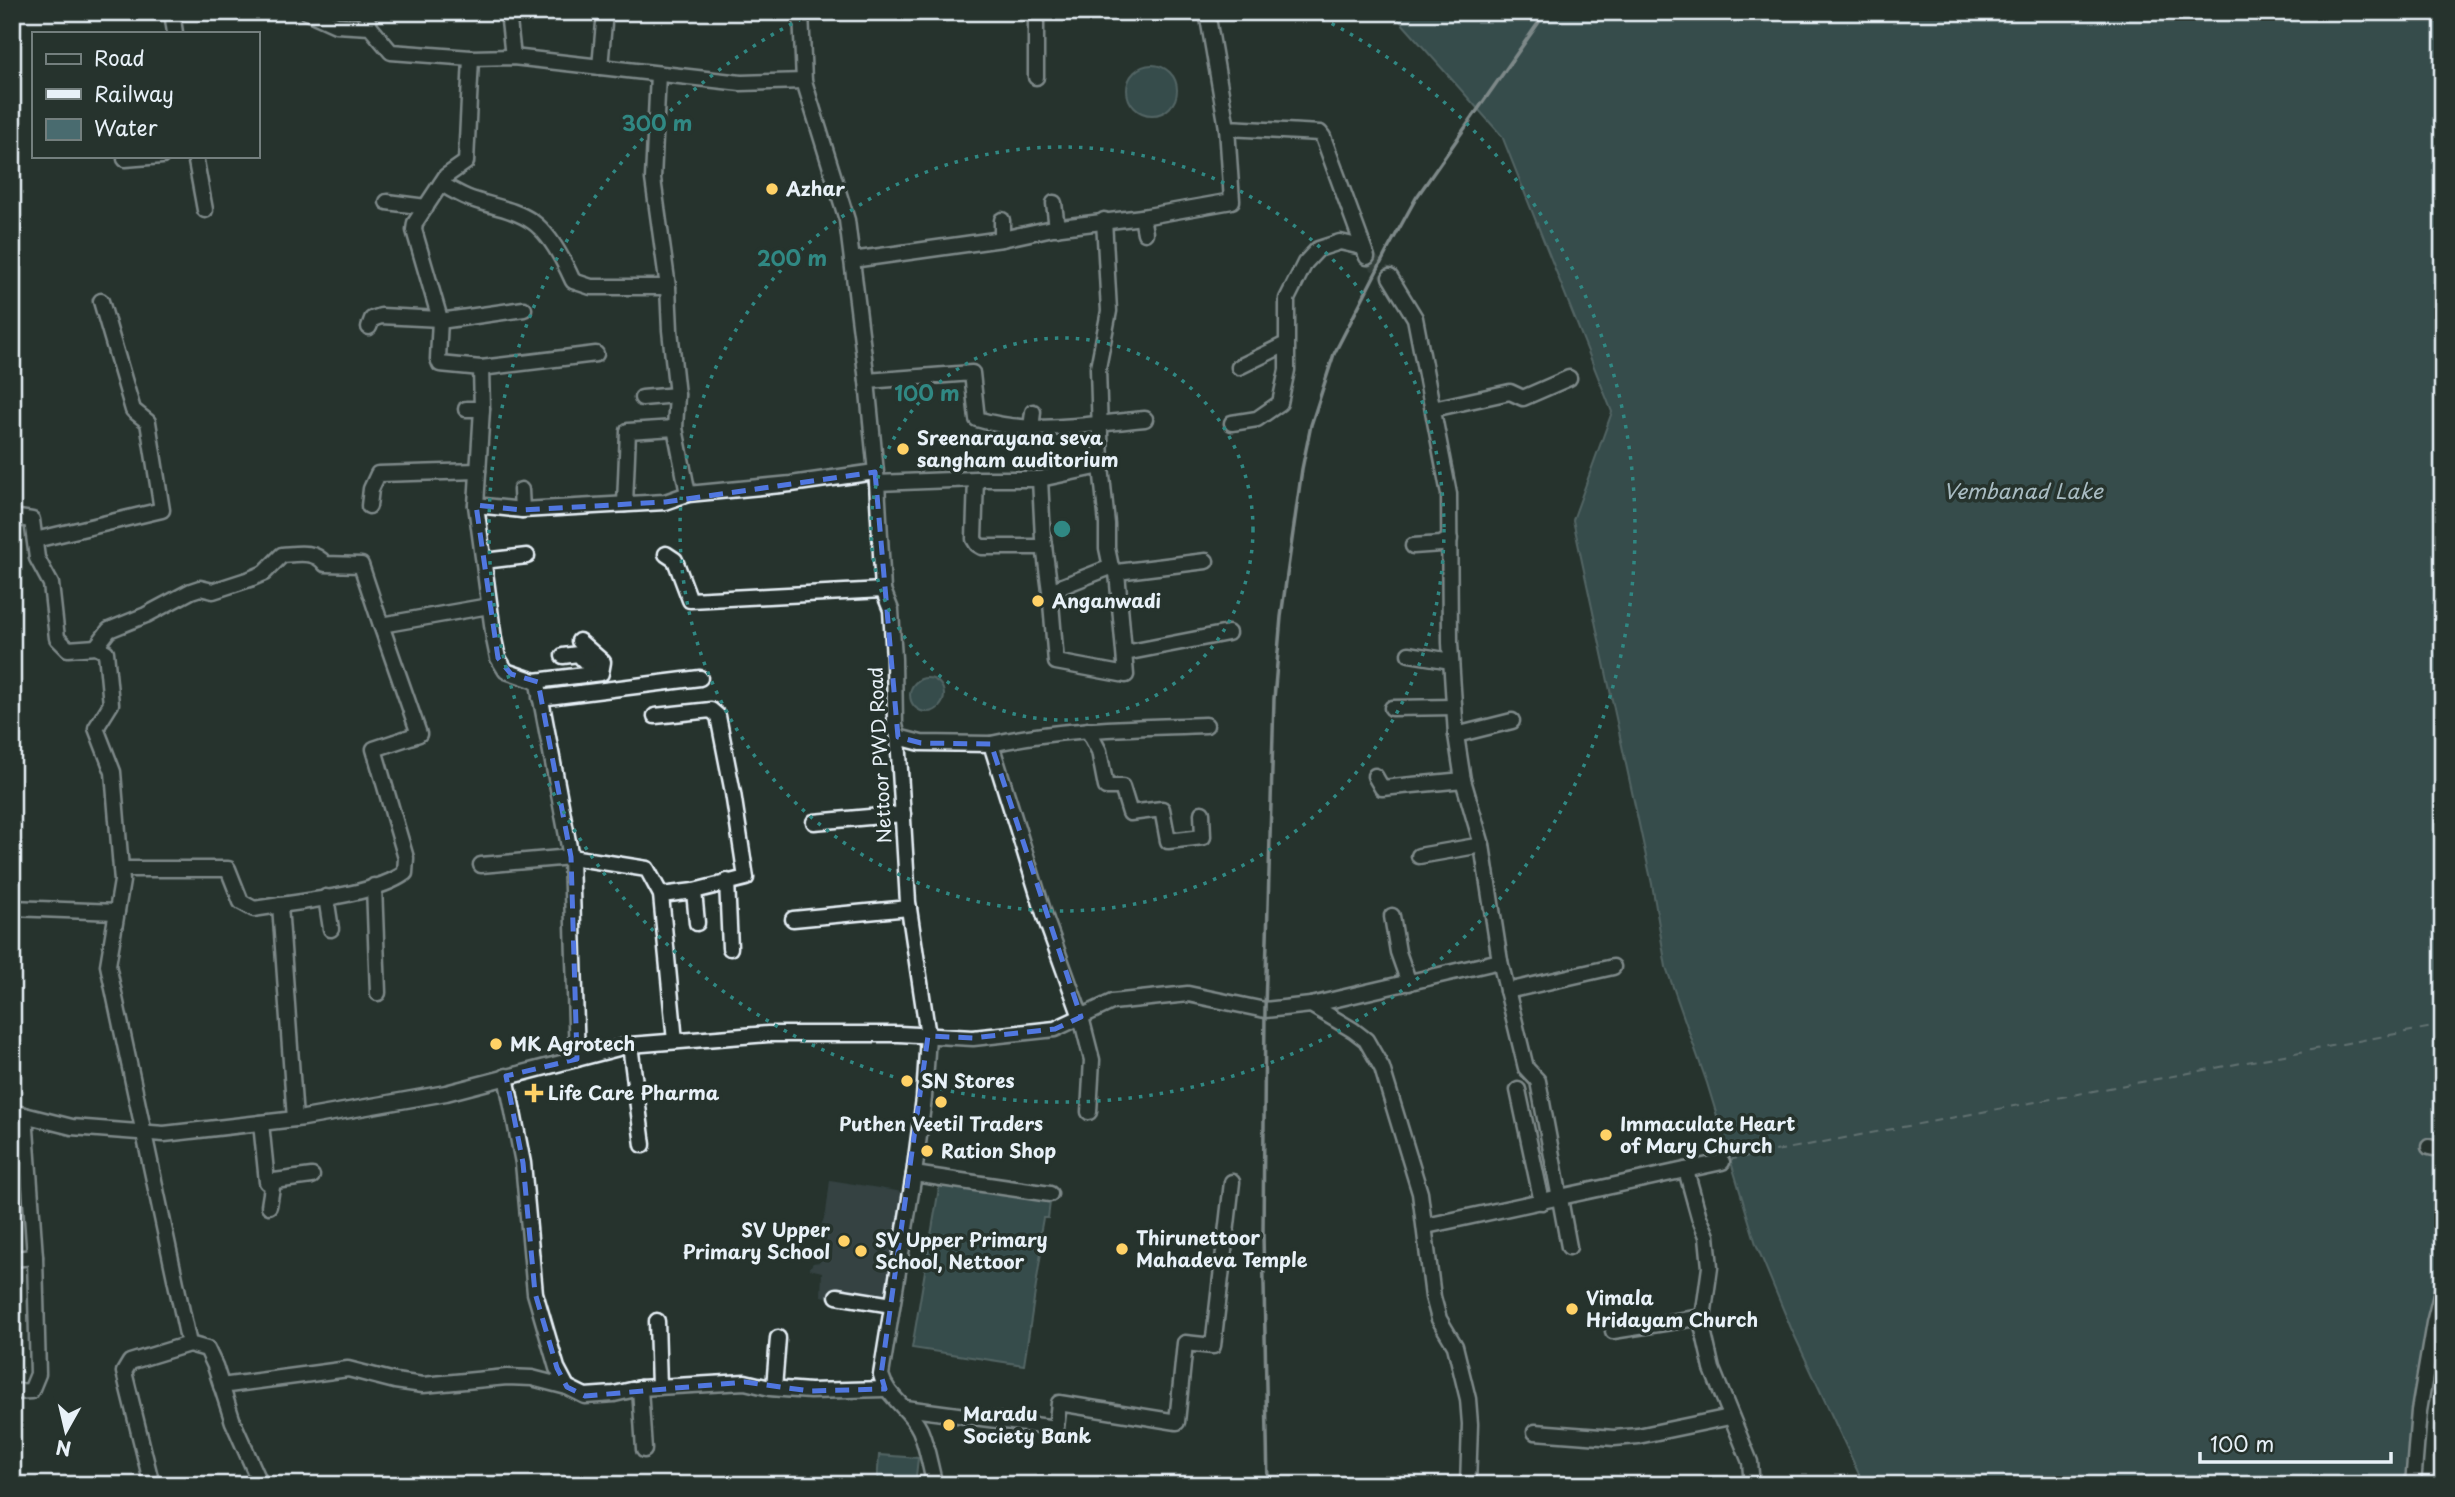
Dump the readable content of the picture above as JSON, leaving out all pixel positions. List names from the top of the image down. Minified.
{"streets":{"street":["Nettoor PWD Road"]},"water":["Vembanad Lake"],"places":{"other":["Azhar","Sreenarayana seva sangham auditorium","Anganwadi","MK Agrotech","SN Stores","Puthen Veetil Traders","Immaculate Heart of Mary Church","Ration Shop","SV Upper Primary School","Thirunettoor Mahadeva Temple","SV Upper Primary School, Nettoor","Vimala Hridayam Church","Maradu Society Bank"],"health":["Life Care Pharma"]},"legend":["Road","Railway","Water"],"scale_bar":"100 m","north":"bottom","rings":["300 m","200 m","100 m"]}
